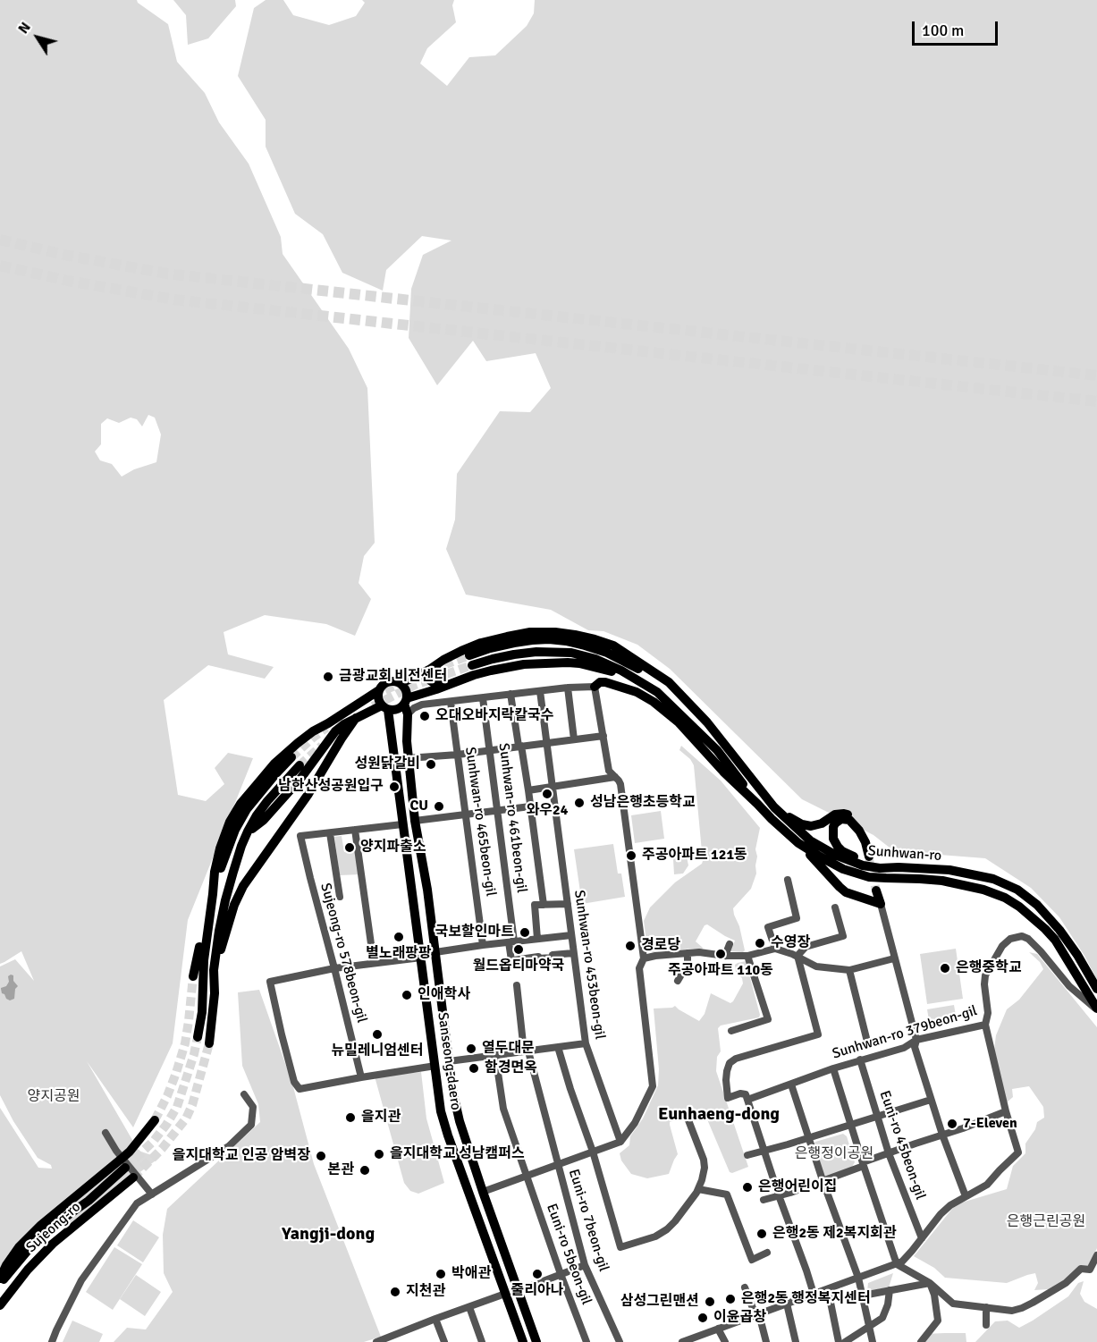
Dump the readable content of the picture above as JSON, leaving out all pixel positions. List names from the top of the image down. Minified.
{"streets":{"main road":["Sunhwan-ro","Sanseong-daero","Sujeong-ro"],"street":["Sunhwan-ro 461beon-gil","Sunhwan-ro 465beon-gil","Sujeong-ro 578beon-gil","Sunhwan-ro 453beon-gil","Sunhwan-ro 379beon-gil","Euni-ro 45beon-gil","Euni-ro 7beon-gil","Euni-ro 5beon-gil"]},"crossings":[["Sunhwan-ro 461beon-gil","Sunhwan-ro 453beon-gil"],["Sunhwan-ro","Sunhwan-ro 379beon-gil"],["Sunhwan-ro 379beon-gil","Euni-ro 45beon-gil"]],"districts":["Eunhaeng-dong","Yangji-dong"],"parks":["양지공원","은행정이공원","은행근린공원"],"places":["금광교회 비전센터","오대오바지락칼국수","성원닭갈비","남한산성공원입구","와우24","성남은행초등학교","CU","양지파출소","주공아파트 121동","국보할인마트","별노래팡팡","수영장","경로당","월드옵티마약국","주공아파트 110동","은행중학교","인애학사","뉴밀레니엄센터","열두대문","함경면옥","을지관","7-Eleven","을지대학교 성남캠퍼스","을지대학교 인공 암벽장","본관","은행어린이집","은행2동 제2복지회관","박애관","줄리아나","지천관","은행2동 행정복지센터","삼성그린맨션","이윤곱창"],"scale_bar":"100 m","north":"top left"}
